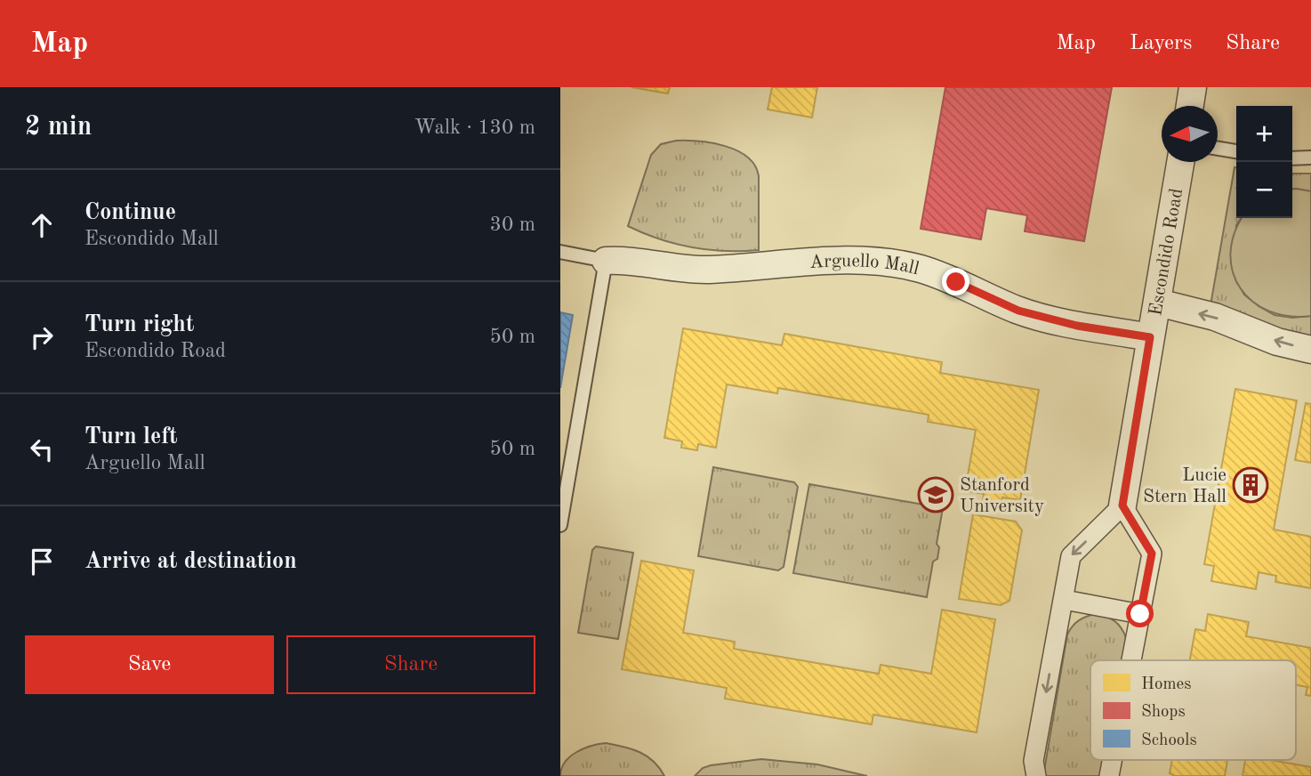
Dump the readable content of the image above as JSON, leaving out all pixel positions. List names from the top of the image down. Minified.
{"streets":{"street":["Escondido Road","Arguello Mall"]},"crossings":[["Escondido Road","Arguello Mall"]],"places":{"building":["Lucie Stern Hall"],"school or university":["Stanford University"]},"legend":["Homes","Shops","Schools"],"north":"left","page":{"header":"Map","nav":["Map","Layers","Share"],"heading":["2 min","Walk · 130 m"],"map_buttons":["+","−"],"list":[["Continue","Escondido Mall","30 m"],["Turn right","Escondido Road","50 m"],["Turn left","Arguello Mall","50 m"],"Arrive at destination"],"buttons":["Save","Share"]}}
